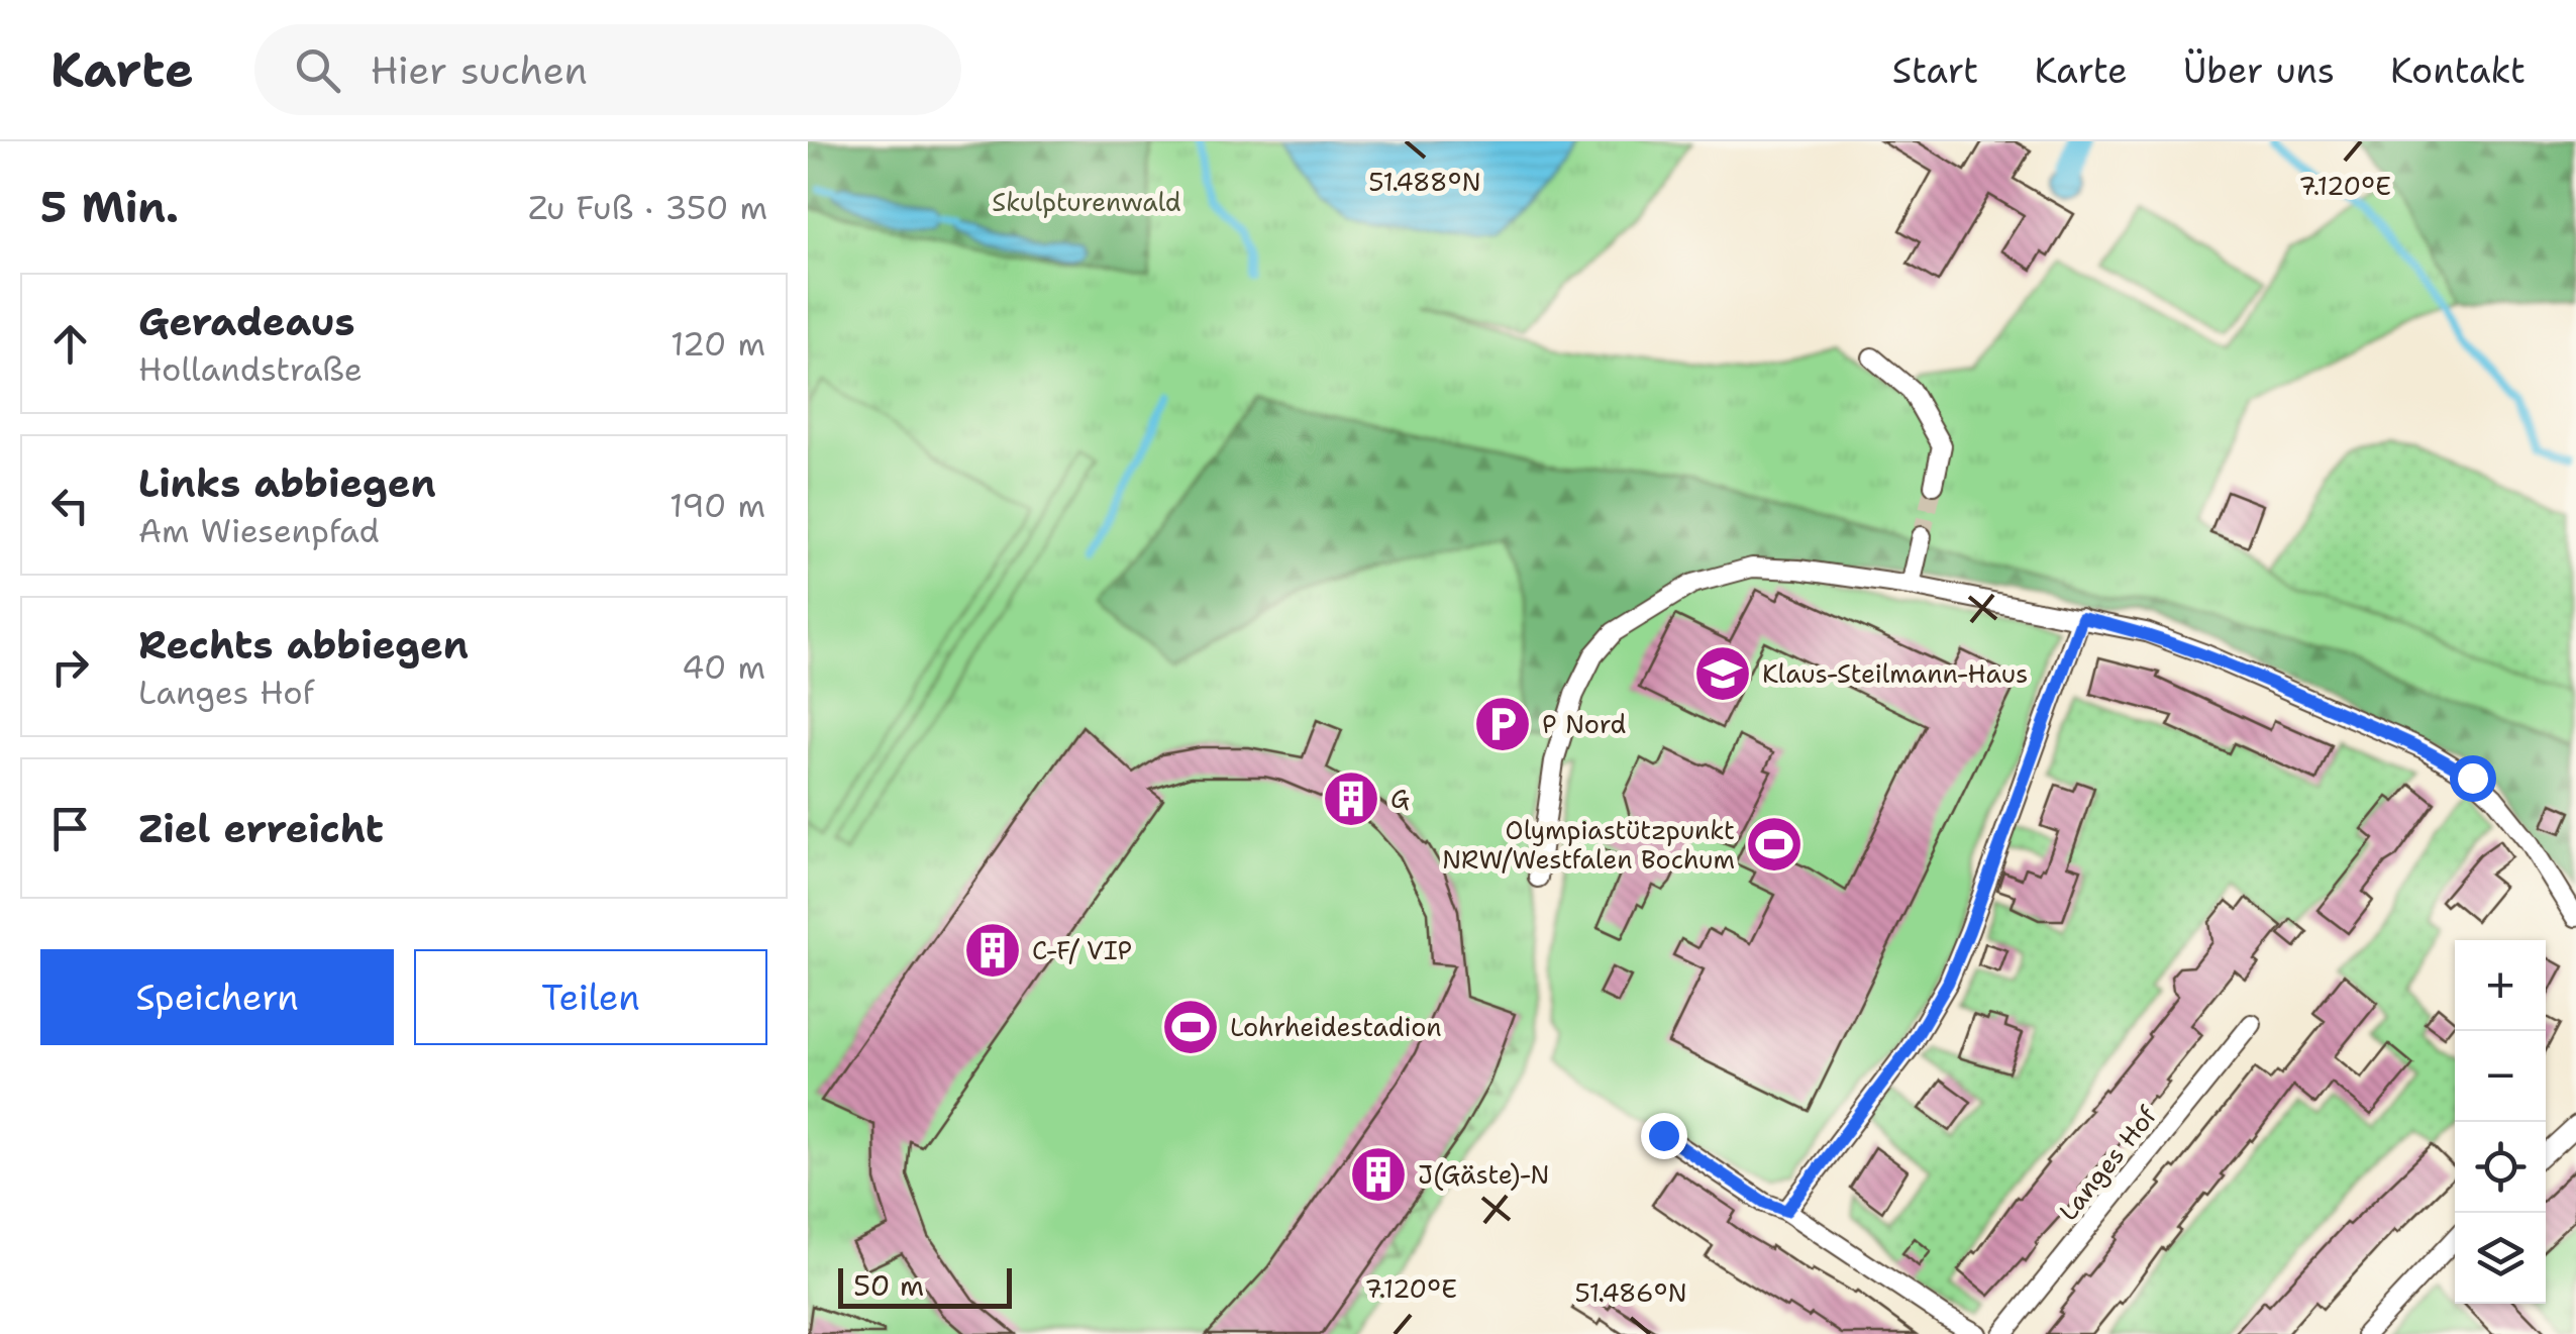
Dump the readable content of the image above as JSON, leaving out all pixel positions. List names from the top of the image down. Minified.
{"streets":{"street":["Langes Hof"]},"parks":["Skulpturenwald"],"places":{"school or university":["Klaus-Steilmann-Haus"],"parking":["P Nord"],"building":["G","C-F/ VIP","J(Gäste)-N"],"sports":["Olympiastützpunkt NRW/Westfalen Bochum","Lohrheidestadion"]},"scale_bar":"50 m","page":{"header":"Karte","search":"Hier suchen","nav":["Start","Karte","Über uns","Kontakt"],"heading":["5 Min.","Zu Fuß · 350 m"],"list":[["Geradeaus","Hollandstraße","120 m"],["Links abbiegen","Am Wiesenpfad","190 m"],["Rechts abbiegen","Langes Hof","40 m"],"Ziel erreicht"],"buttons":["Speichern","Teilen"],"map_buttons":["+","−"],"scale":"50 m"},"coordinates":["51.488°N","7.120°E","51.486°N"]}
